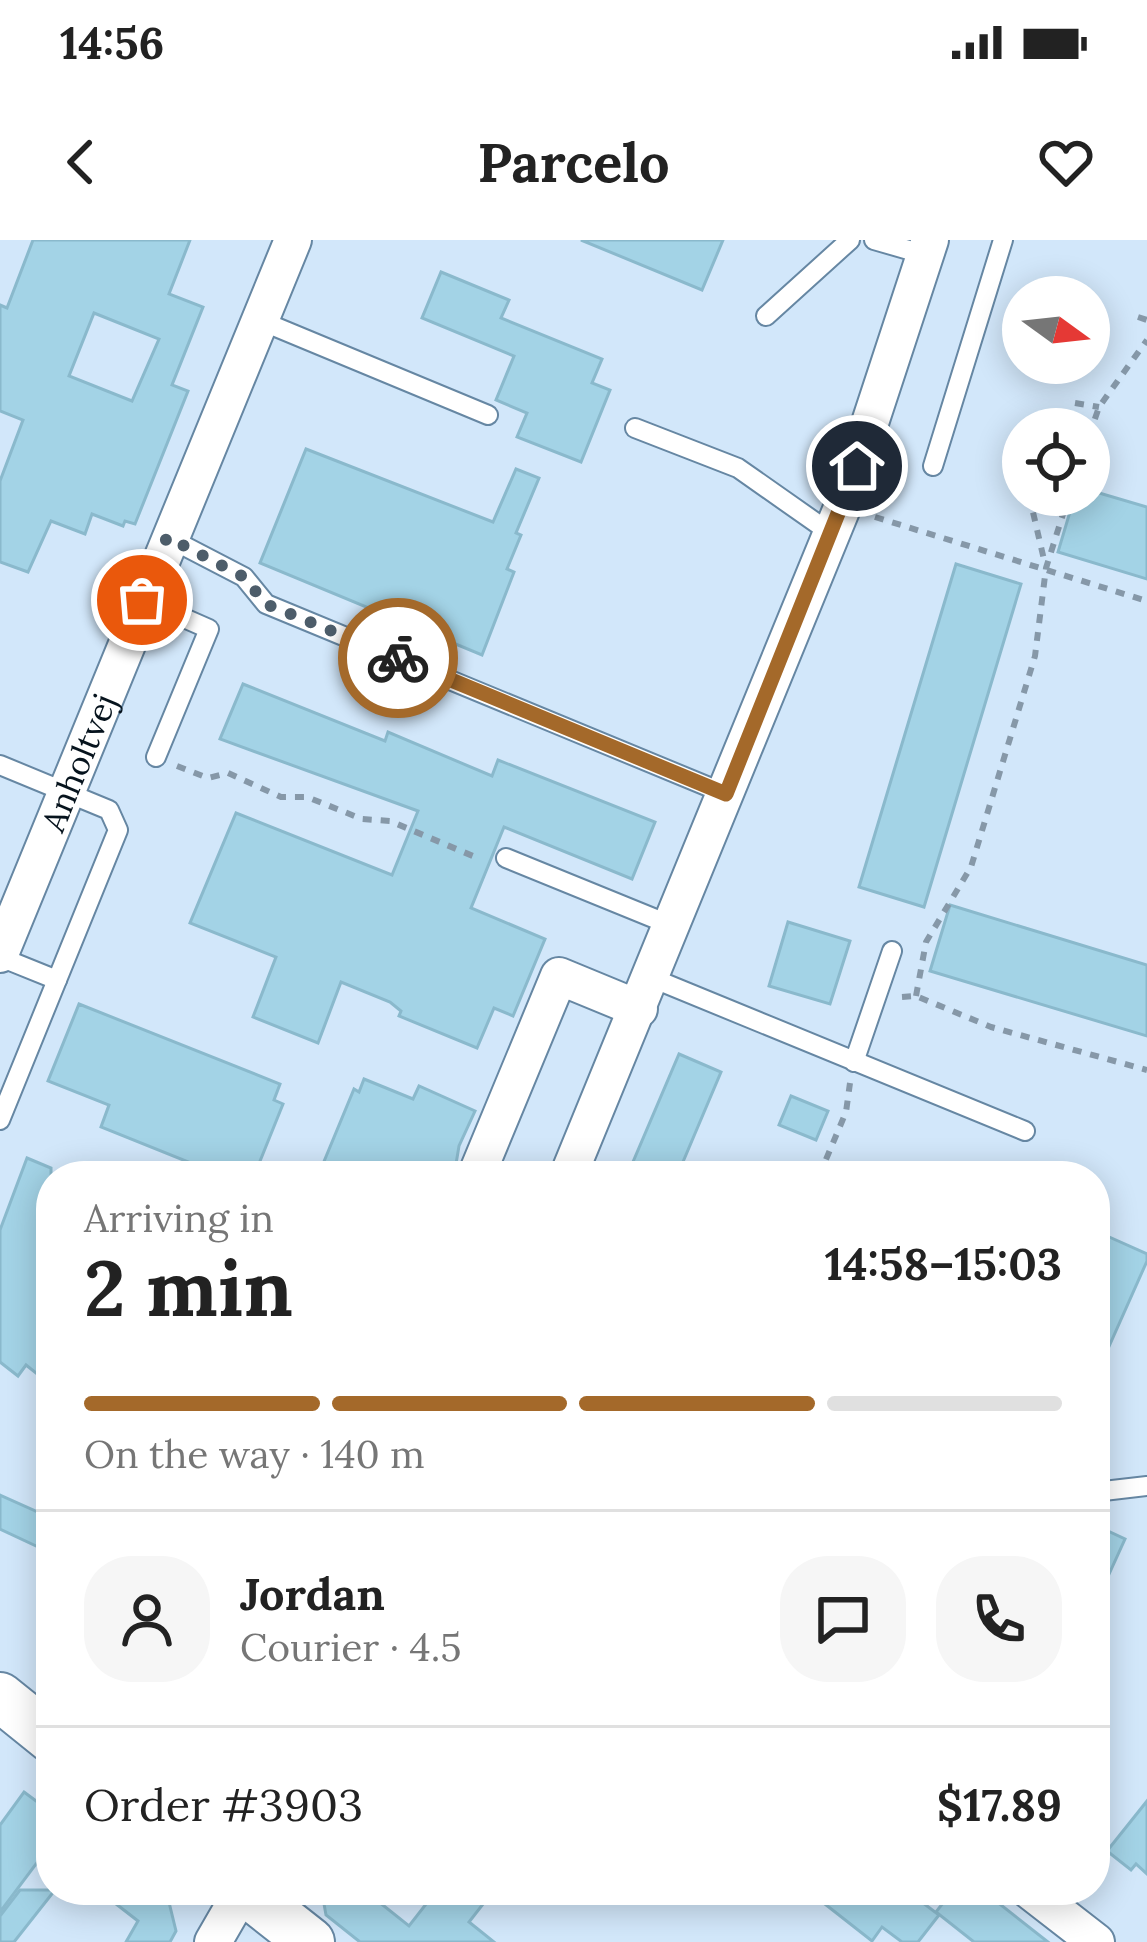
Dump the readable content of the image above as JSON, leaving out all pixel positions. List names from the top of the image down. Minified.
{"streets":{"street":["Anholtvej"]},"north":"right","page":{"status":"14:56","header":"Parcelo","heading":["2 min","Arriving in","14:58–15:03"],"panel":["Jordan","Courier · 4.5","Order #3903","$17.89"],"bar":"On the way · 140 m"}}
